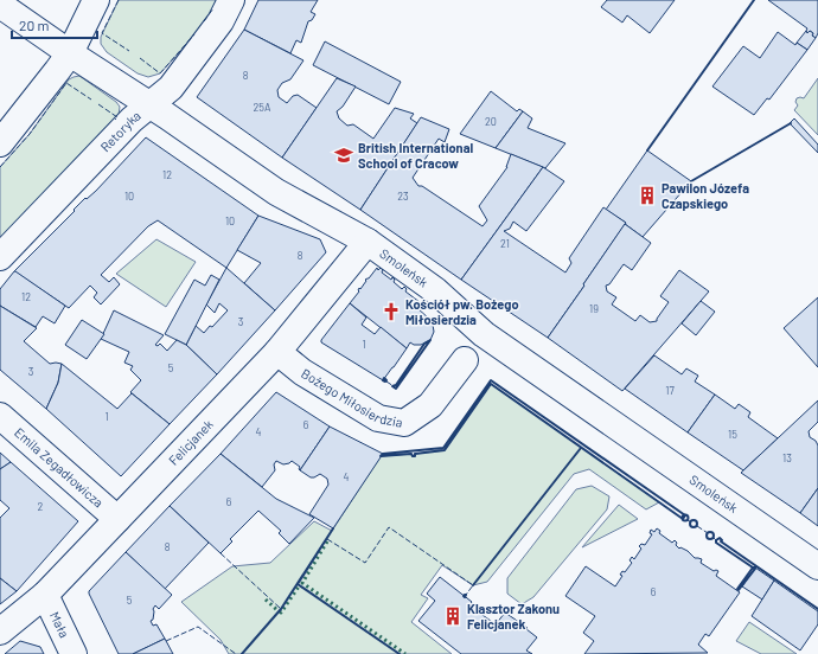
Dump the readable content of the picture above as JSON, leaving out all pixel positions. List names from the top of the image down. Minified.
{"streets":{"street":["Retoryka","Smoleńsk","Bożego Miłosierdzia","Felicjanek","Emila Zegadłowicza","Mała"]},"crossings":[["Retoryka","Smoleńsk"],["Smoleńsk","Felicjanek"],["Bożego Miłosierdzia","Felicjanek"],["Felicjanek","Emila Zegadłowicza"],["Felicjanek","Mała"]],"places":{"school or university":["British International School of Cracow"],"building":["Pawilon Józefa Czapskiego","Klasztor Zakonu Felicjanek"],"church":["Kościół pw. Bożego Miłosierdzia"]},"house_numbers":["8","25A","20","12","10","23","10","21","8","12","19","3","1","5","3","17","1","6","4","15","13","4","6","2","8","6","5"],"scale_bar":"20 m"}
